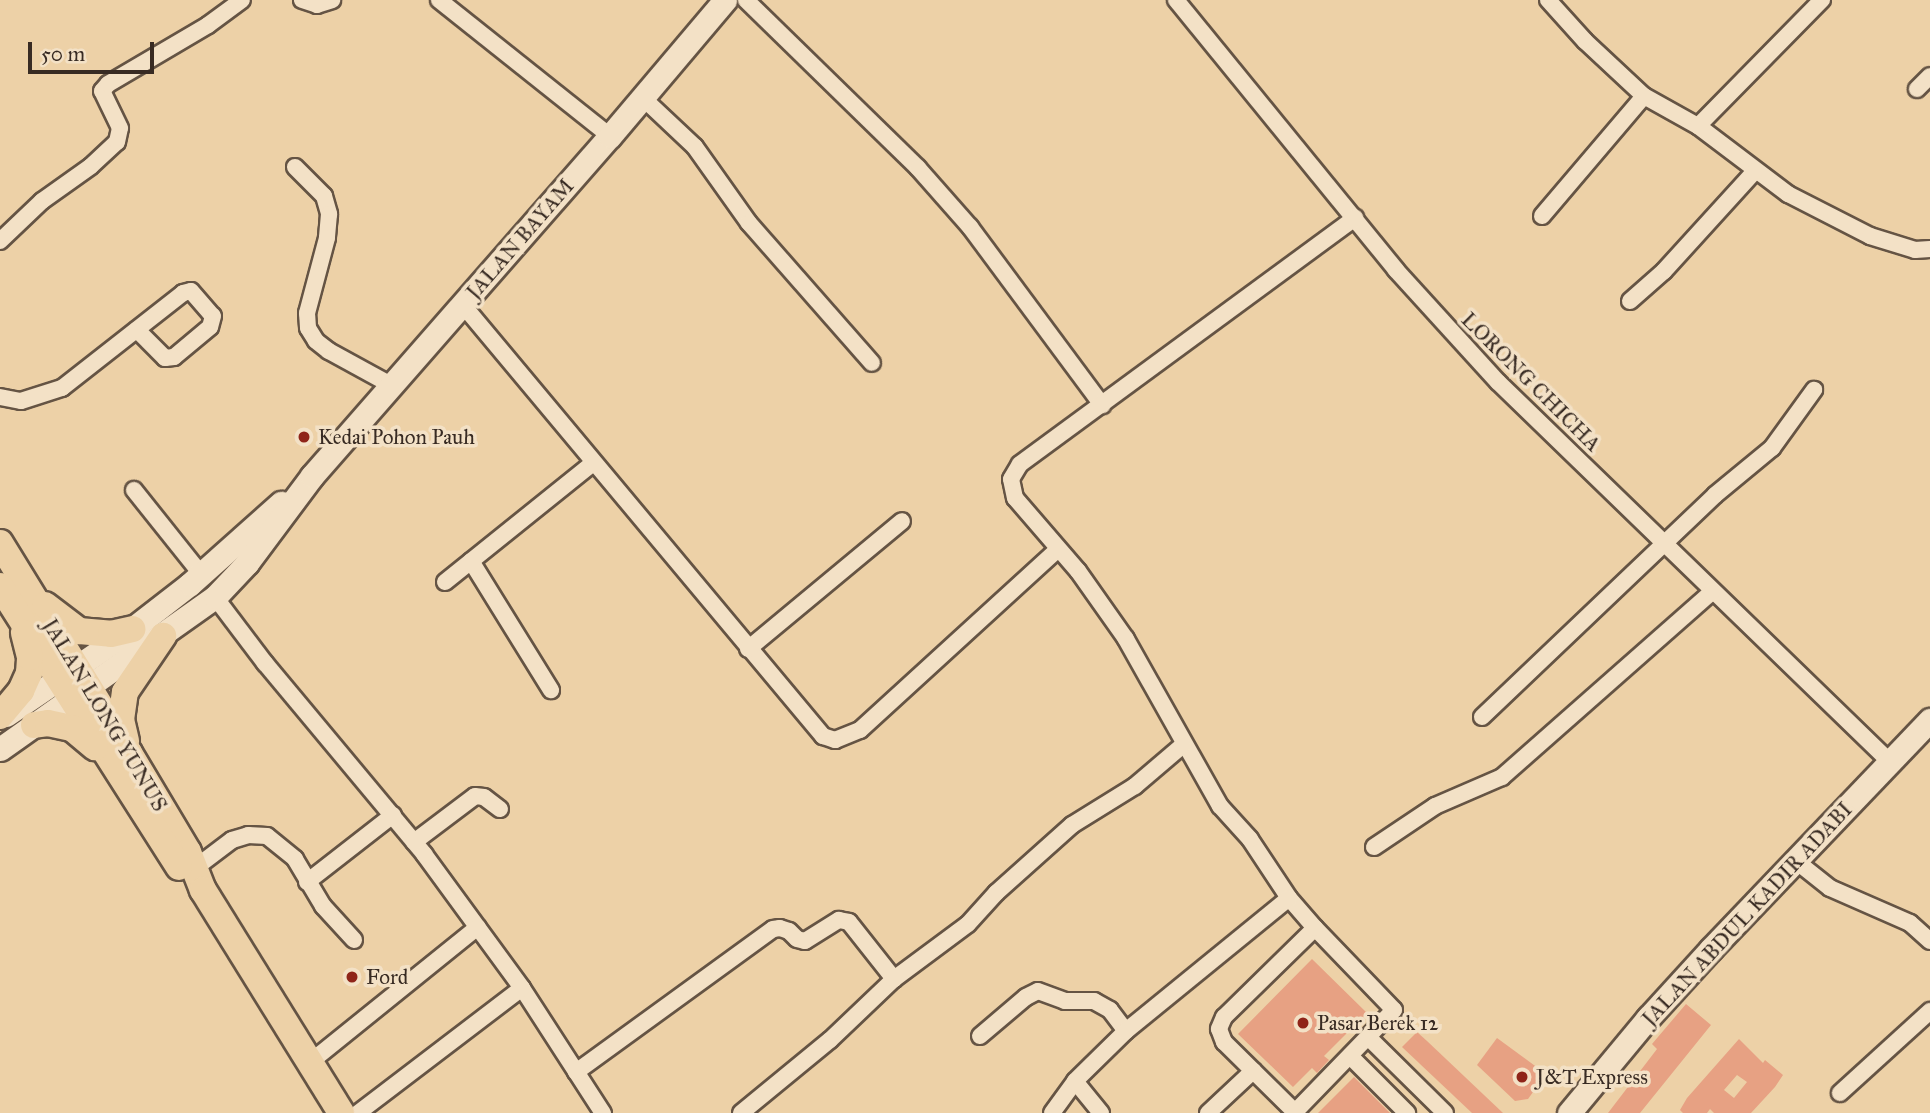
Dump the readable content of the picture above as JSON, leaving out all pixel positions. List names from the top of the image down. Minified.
{"streets":{"main road":["JALAN BAYAM","JALAN LONG YUNUS","JALAN ABDUL KADIR ADABI"],"street":["LORONG CHICHA"]},"crossings":[["JALAN BAYAM","JALAN LONG YUNUS"],["LORONG CHICHA","JALAN ABDUL KADIR ADABI"]],"places":["Kedai Pohon Pauh","Ford","Pasar Berek 12","J&T Express"],"scale_bar":"50 m"}
